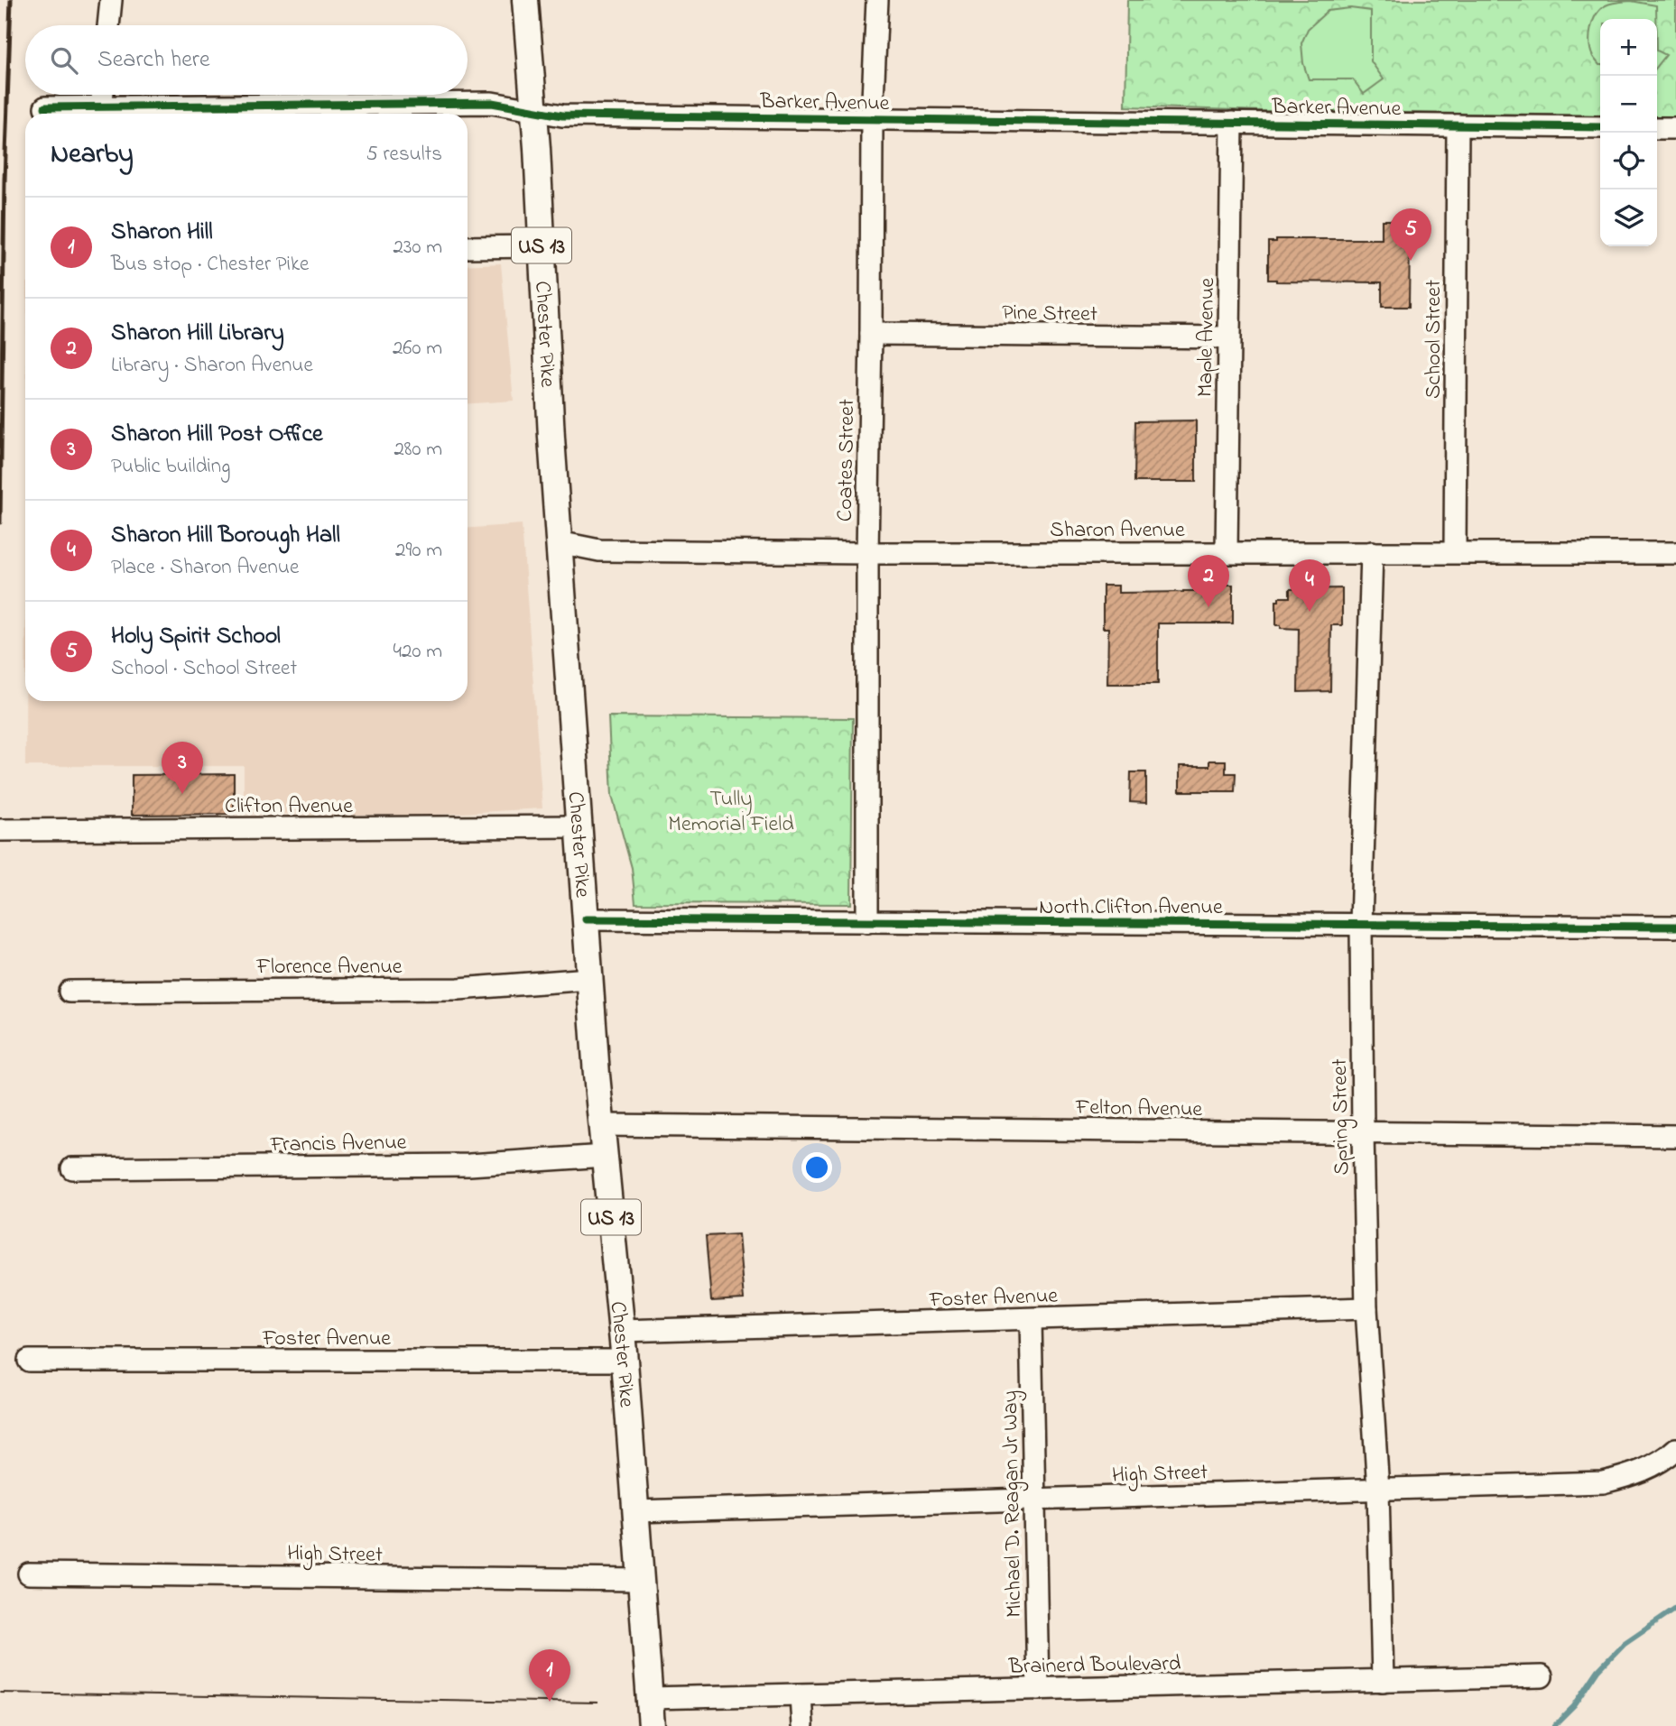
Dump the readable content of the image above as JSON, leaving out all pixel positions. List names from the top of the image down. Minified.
{"streets":{"main road":["US 13","Chester Pike"],"street":["Barker Avenue","Pine Street","Maple Avenue","School Street","Coates Street","Sharon Avenue","Clifton Avenue","North Clifton Avenue","Florence Avenue","Felton Avenue","Spring Street","Francis Avenue","Foster Avenue","High Street","Michael D. Reagan Jr Way","Brainerd Boulevard"]},"crossings":[["Barker Avenue","Chester Pike"],["Barker Avenue","Maple Avenue"],["Barker Avenue","School Street"],["Barker Avenue","Coates Street"],["Pine Street","Maple Avenue"],["Pine Street","Coates Street"],["Chester Pike","Sharon Avenue"],["Chester Pike","Clifton Avenue"],["Chester Pike","North Clifton Avenue"],["Chester Pike","Florence Avenue"],["Chester Pike","Felton Avenue"],["Chester Pike","Francis Avenue"],["Chester Pike","Foster Avenue"],["Chester Pike","High Street"],["Chester Pike","Brainerd Boulevard"],["Maple Avenue","Sharon Avenue"],["School Street","Sharon Avenue"],["Coates Street","Sharon Avenue"],["Coates Street","North Clifton Avenue"],["Sharon Avenue","Spring Street"],["North Clifton Avenue","Spring Street"],["Felton Avenue","Spring Street"],["Spring Street","Foster Avenue"],["Spring Street","High Street"],["Spring Street","Brainerd Boulevard"],["Foster Avenue","Michael D. Reagan Jr Way"],["High Street","Michael D. Reagan Jr Way"],["Michael D. Reagan Jr Way","Brainerd Boulevard"]],"parks":["Tully Memorial Field"],"page":{"map_buttons":["+","−"],"search":"Search here","heading":["Nearby","5 results"],"list":[{"mark":"1","name":"Sharon Hill","note":"Bus stop · Chester Pike","value":"230 m"},{"mark":"2","name":"Sharon Hill Library","note":"Library · Sharon Avenue","value":"260 m"},{"mark":"3","name":"Sharon Hill Post Office","note":"Public building","value":"280 m"},{"mark":"4","name":"Sharon Hill Borough Hall","note":"Place · Sharon Avenue","value":"290 m"},{"mark":"5","name":"Holy Spirit School","note":"School · School Street","value":"420 m"}],"pins":["5","2","4","3","1"]}}
